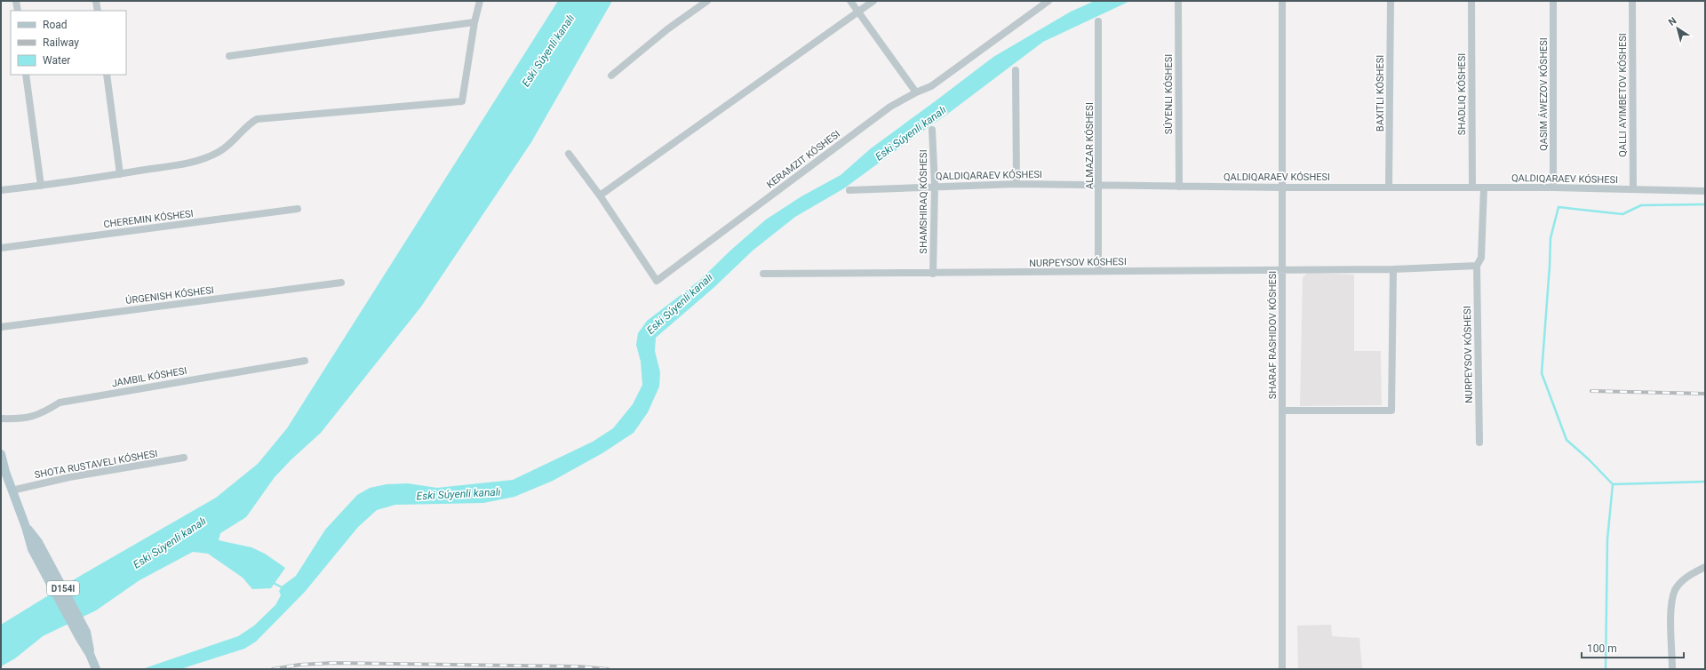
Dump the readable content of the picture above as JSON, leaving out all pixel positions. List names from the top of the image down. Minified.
{"streets":{"main road":["D154l"],"street":["SÚYENLI KÓSHESI","ALMAZAR KÓSHESI","KERAMZIT KÓSHESI","CHEREMIN KÓSHESI","NURPEYSOV KÓSHESI","ÚRGENISH KÓSHESI","SHARAF RASHIDOV KÓSHESI","SHOTA RUSTAVELI KÓSHESI"]},"crossings":[["ALMAZAR KÓSHESI","NURPEYSOV KÓSHESI"],["NURPEYSOV KÓSHESI","SHARAF RASHIDOV KÓSHESI"],["SHOTA RUSTAVELI KÓSHESI","D154l"]],"water":["Eski Súyenli kanalı"],"legend":["Road","Railway","Water"],"scale_bar":"100 m","north":"top left"}
